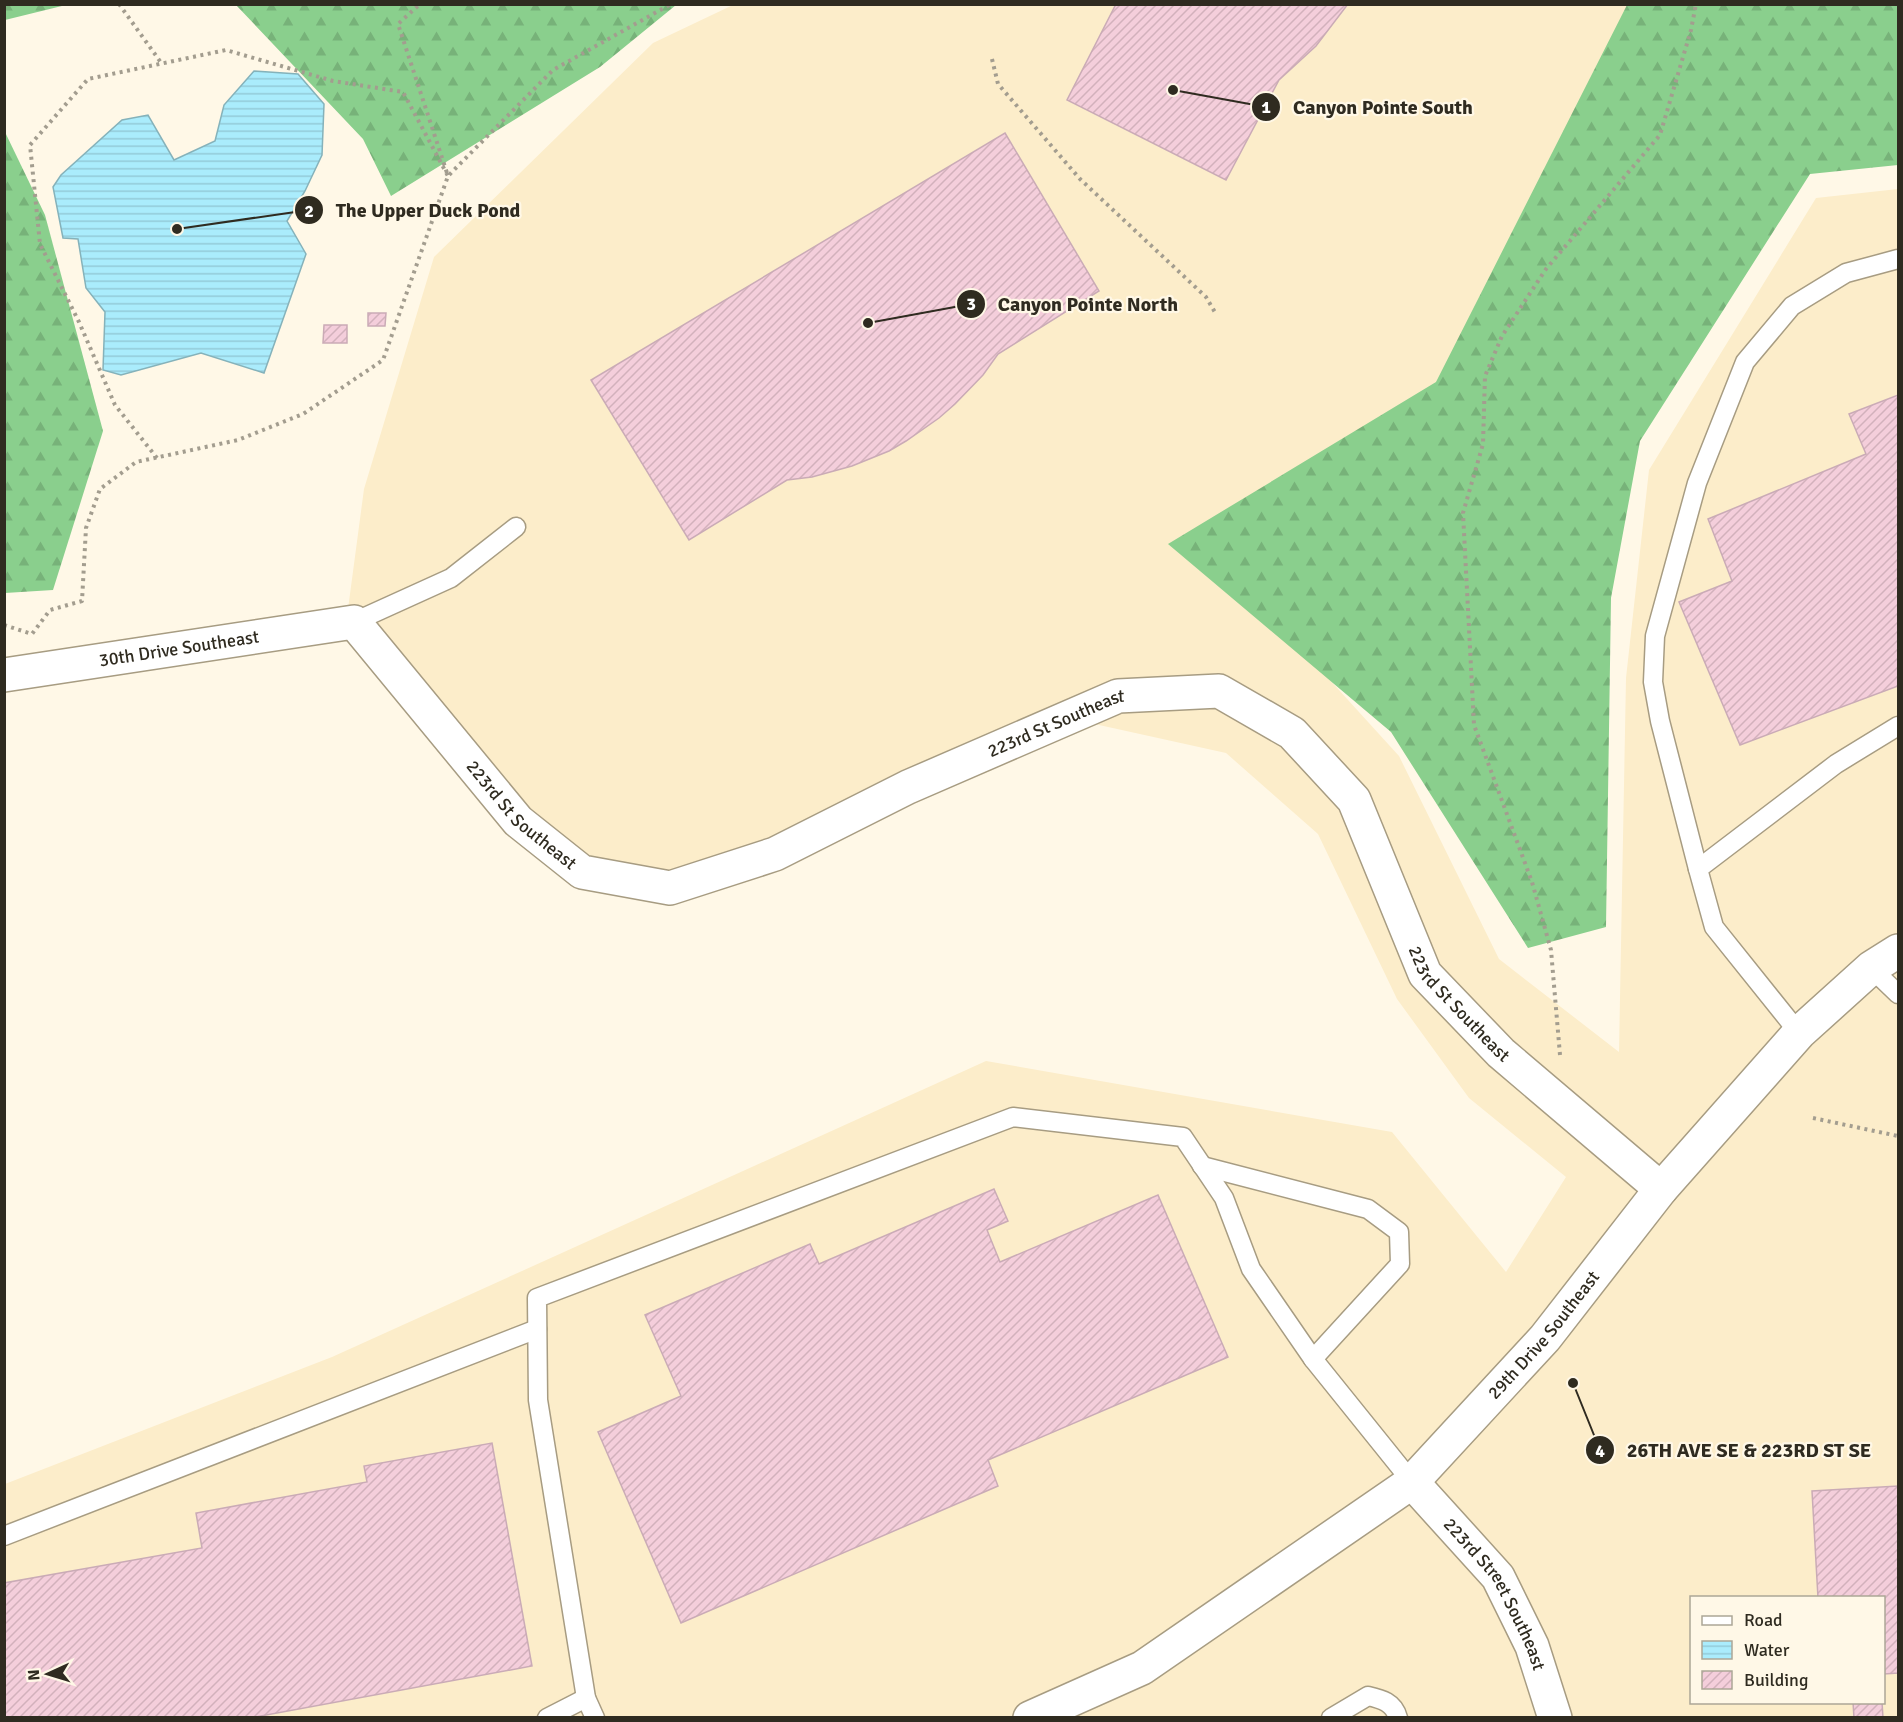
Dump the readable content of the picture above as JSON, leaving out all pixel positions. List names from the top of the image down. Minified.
{"streets":{"street":["30th Drive Southeast","223rd St Southeast","29th Drive Southeast","223rd Street Southeast"]},"crossings":[["30th Drive Southeast","223rd St Southeast"],["223rd St Southeast","29th Drive Southeast"],["29th Drive Southeast","223rd Street Southeast"]],"places":["Canyon Pointe South","The Upper Duck Pond","Canyon Pointe North","26TH AVE SE & 223RD ST SE"],"legend":["Road","Water","Building"],"north":"left"}
